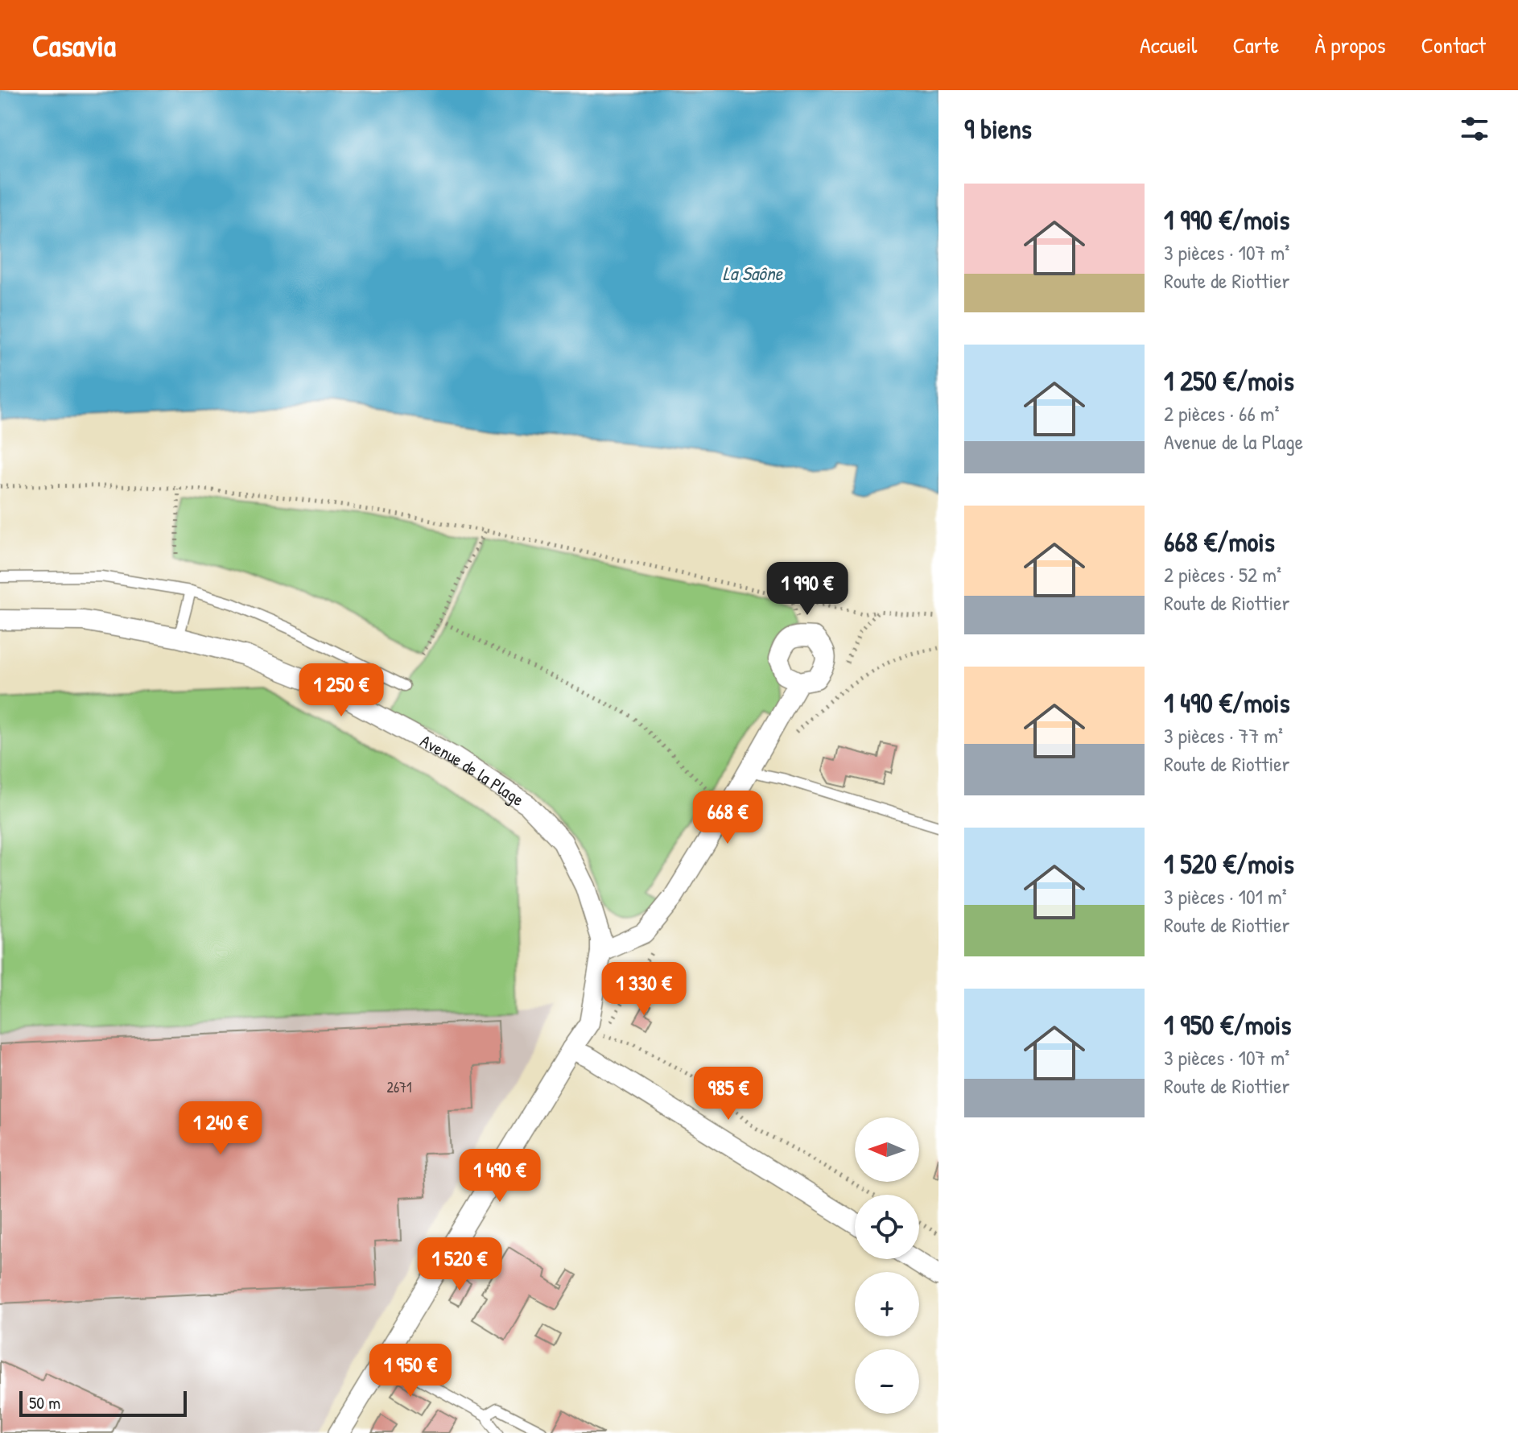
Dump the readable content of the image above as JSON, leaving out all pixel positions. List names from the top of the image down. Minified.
{"streets":{"street":["Avenue de la Plage"]},"water":["La Saône"],"house_numbers":["2671"],"scale_bar":"50 m","north":"left","page":{"header":"Casavia","nav":["Accueil","Carte","À propos","Contact"],"heading":"9 biens","list":[{"name":"1 990 €/mois","note":"3 pièces · 107 m² · Route de Riottier"},{"name":"1 250 €/mois","note":"2 pièces · 66 m² · Avenue de la Plage"},{"name":"668 €/mois","note":"2 pièces · 52 m² · Route de Riottier"},{"name":"1 490 €/mois","note":"3 pièces · 77 m² · Route de Riottier"},{"name":"1 520 €/mois","note":"3 pièces · 101 m² · Route de Riottier"},{"name":"1 950 €/mois","note":"3 pièces · 107 m² · Route de Riottier"}],"price":["1 990 €","1 250 €","668 €","1 330 €","985 €","1 240 €","1 490 €","1 520 €","1 950 €"],"map_buttons":["+","−"],"scale":"50 m"}}
